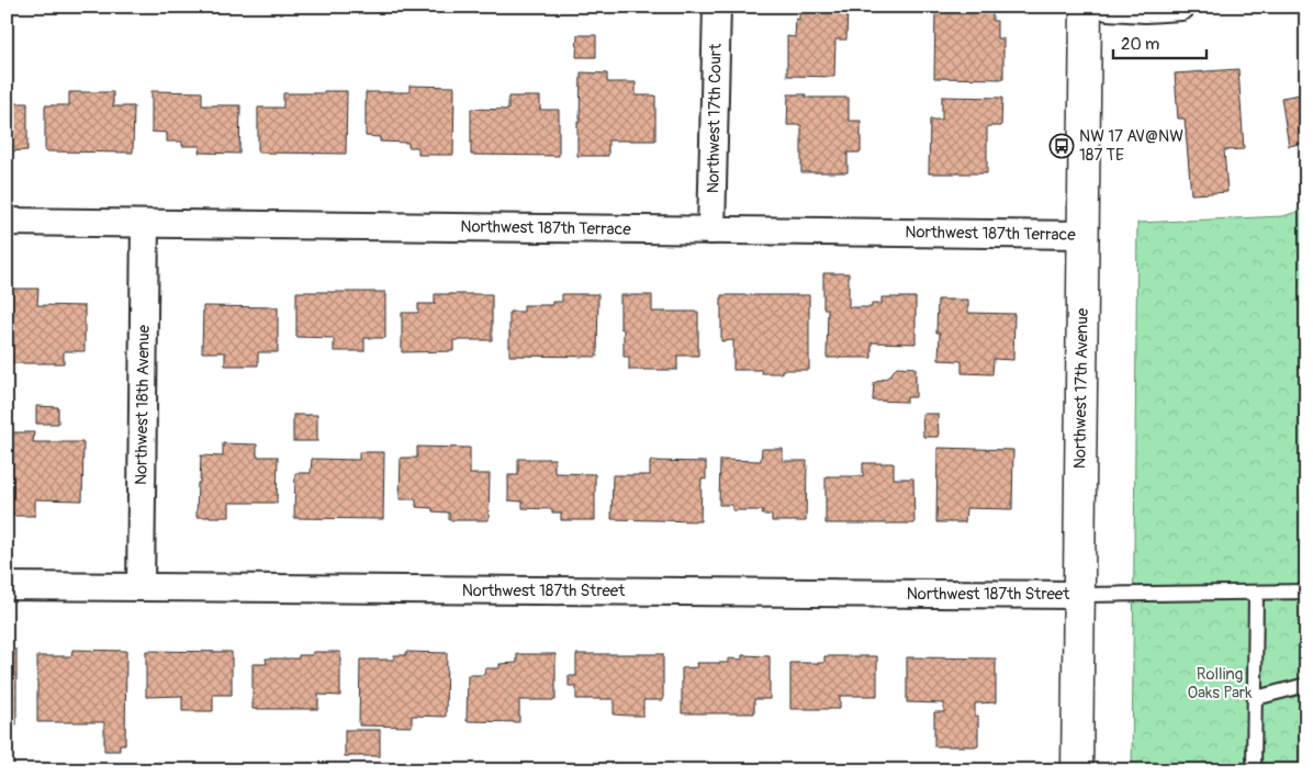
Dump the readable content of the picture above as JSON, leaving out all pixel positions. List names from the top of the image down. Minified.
{"streets":{"street":["Northwest 17th Court","Northwest 187th Terrace","Northwest 17th Avenue","Northwest 18th Avenue","Northwest 187th Street"]},"crossings":[["Northwest 17th Court","Northwest 187th Terrace"],["Northwest 187th Terrace","Northwest 17th Avenue"],["Northwest 187th Terrace","Northwest 18th Avenue"],["Northwest 17th Avenue","Northwest 187th Street"],["Northwest 18th Avenue","Northwest 187th Street"]],"parks":["Rolling Oaks Park"],"places":{"bus stop":["NW 17 AV@NW 187 TE"]},"scale_bar":"20 m"}
